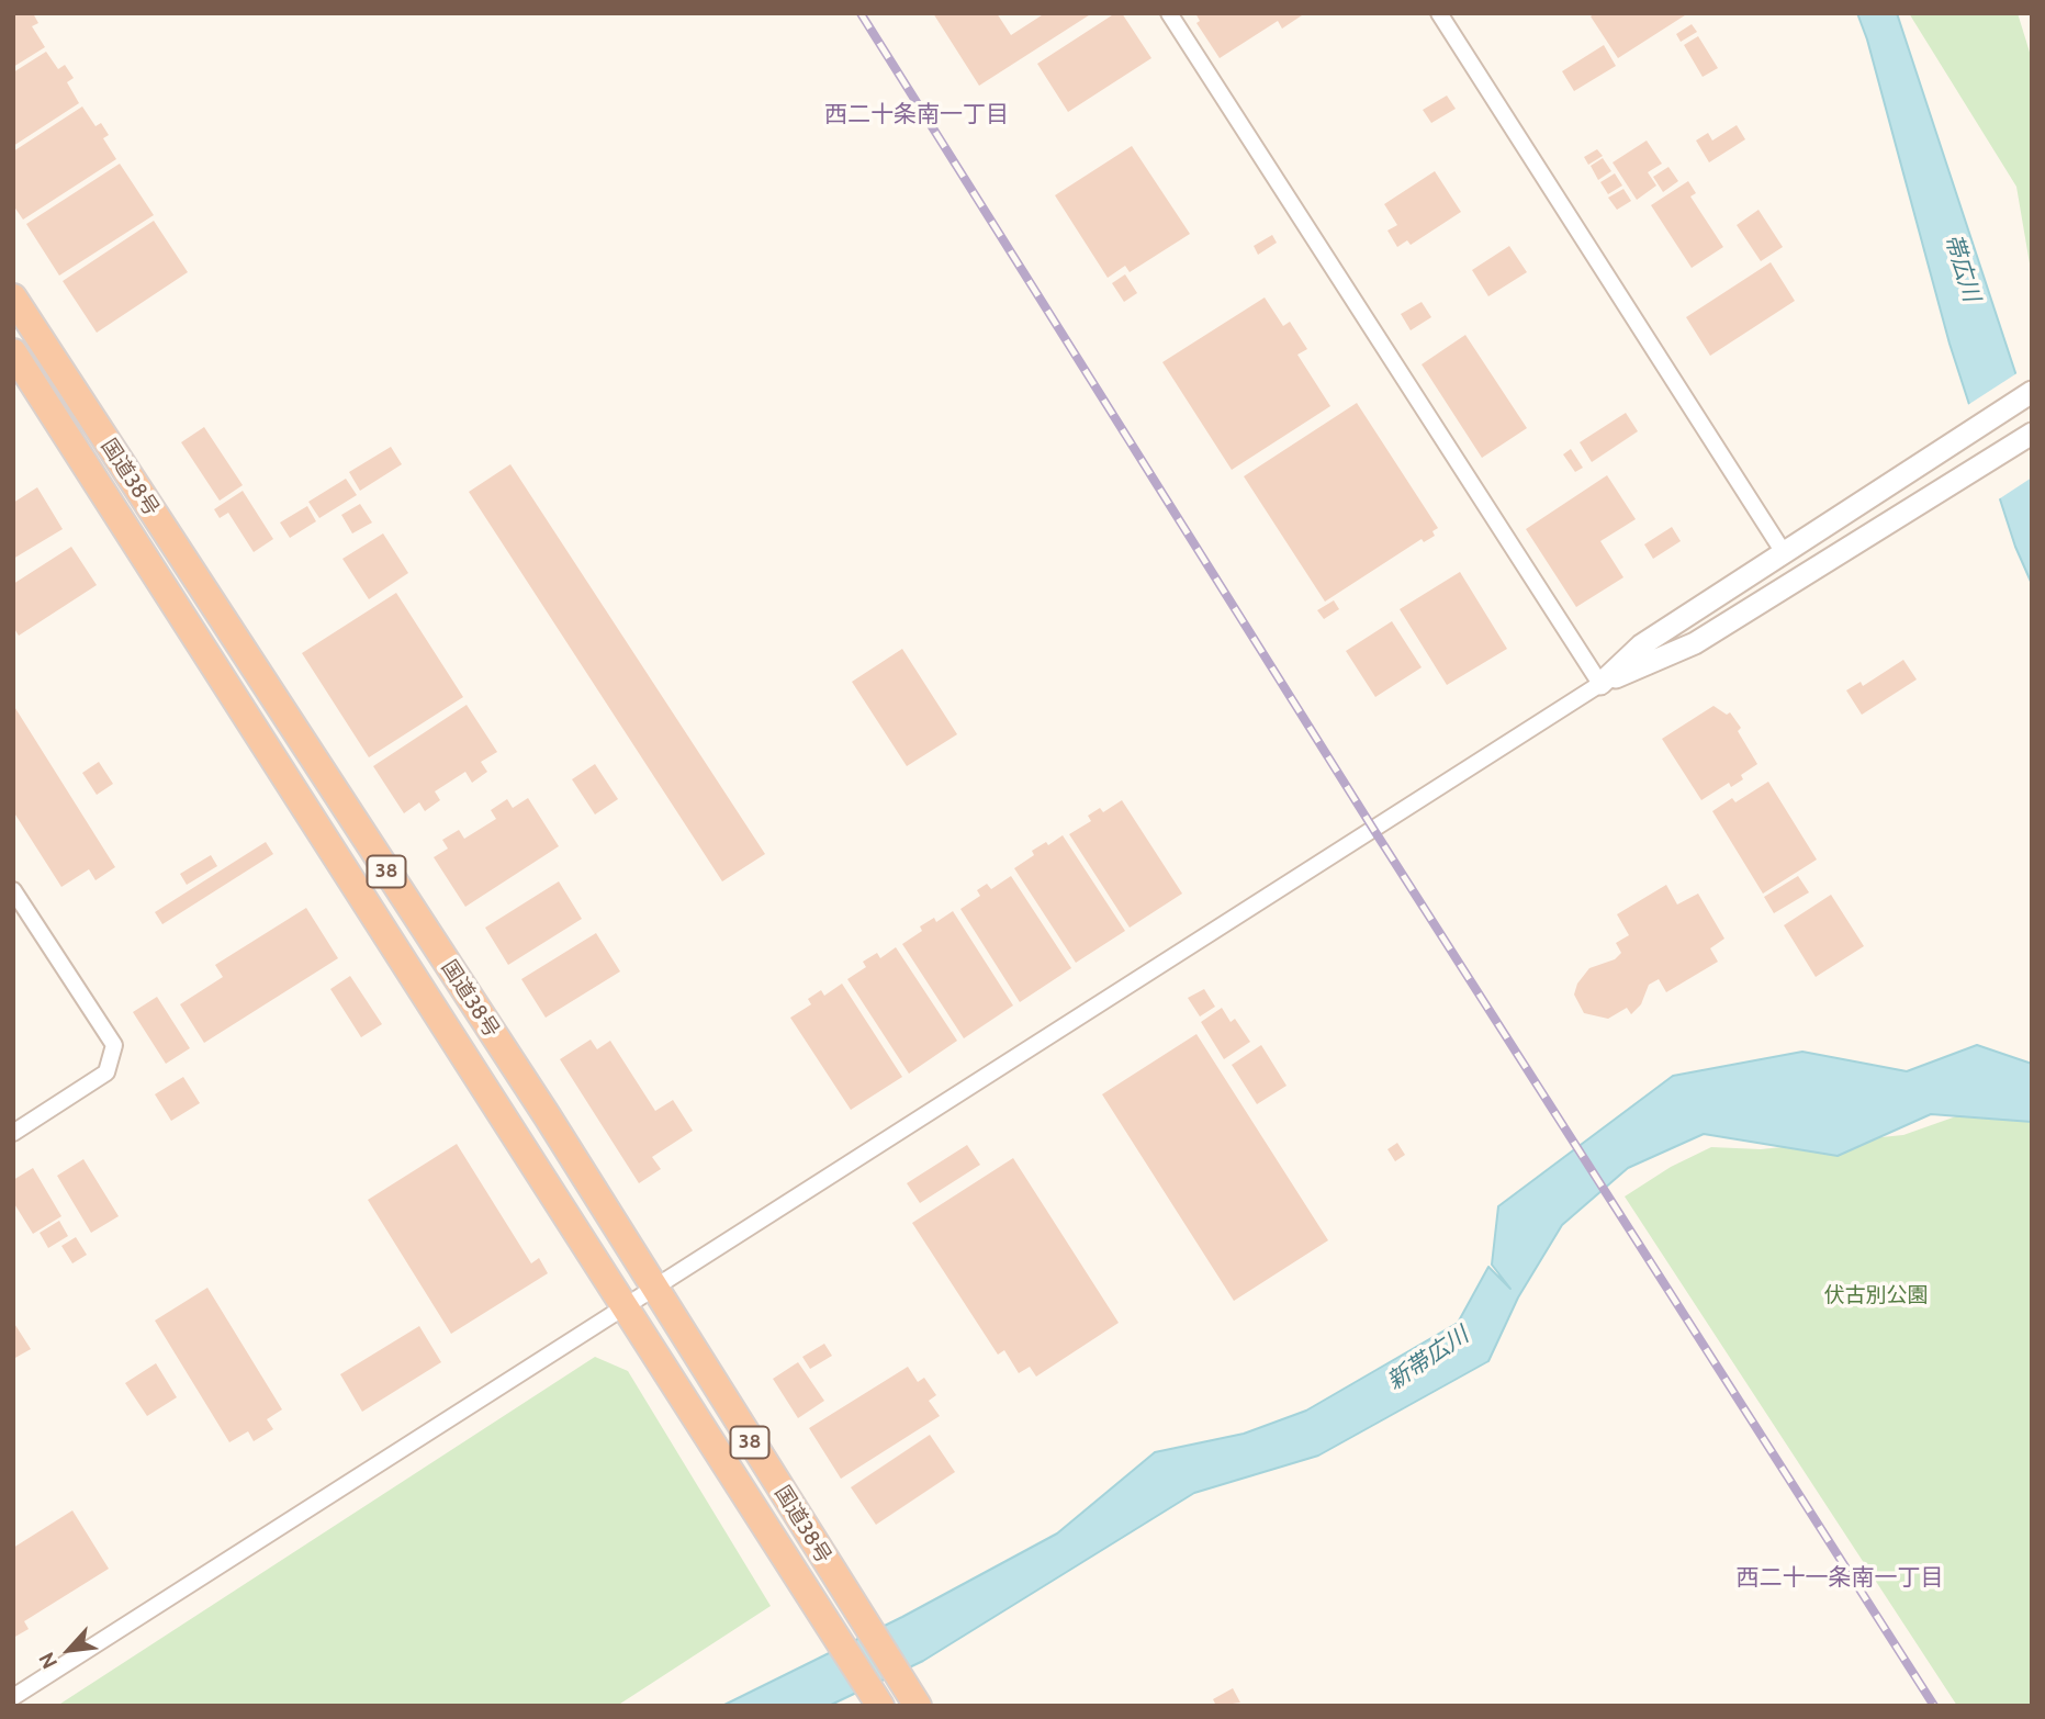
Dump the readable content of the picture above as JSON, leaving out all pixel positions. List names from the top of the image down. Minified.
{"streets":{"highway":["国道38号","38"]},"districts":["西二十条南一丁目","西二十一条南一丁目"],"water":["帯広川","新帯広川"],"parks":["伏古別公園"],"north":"bottom left"}
